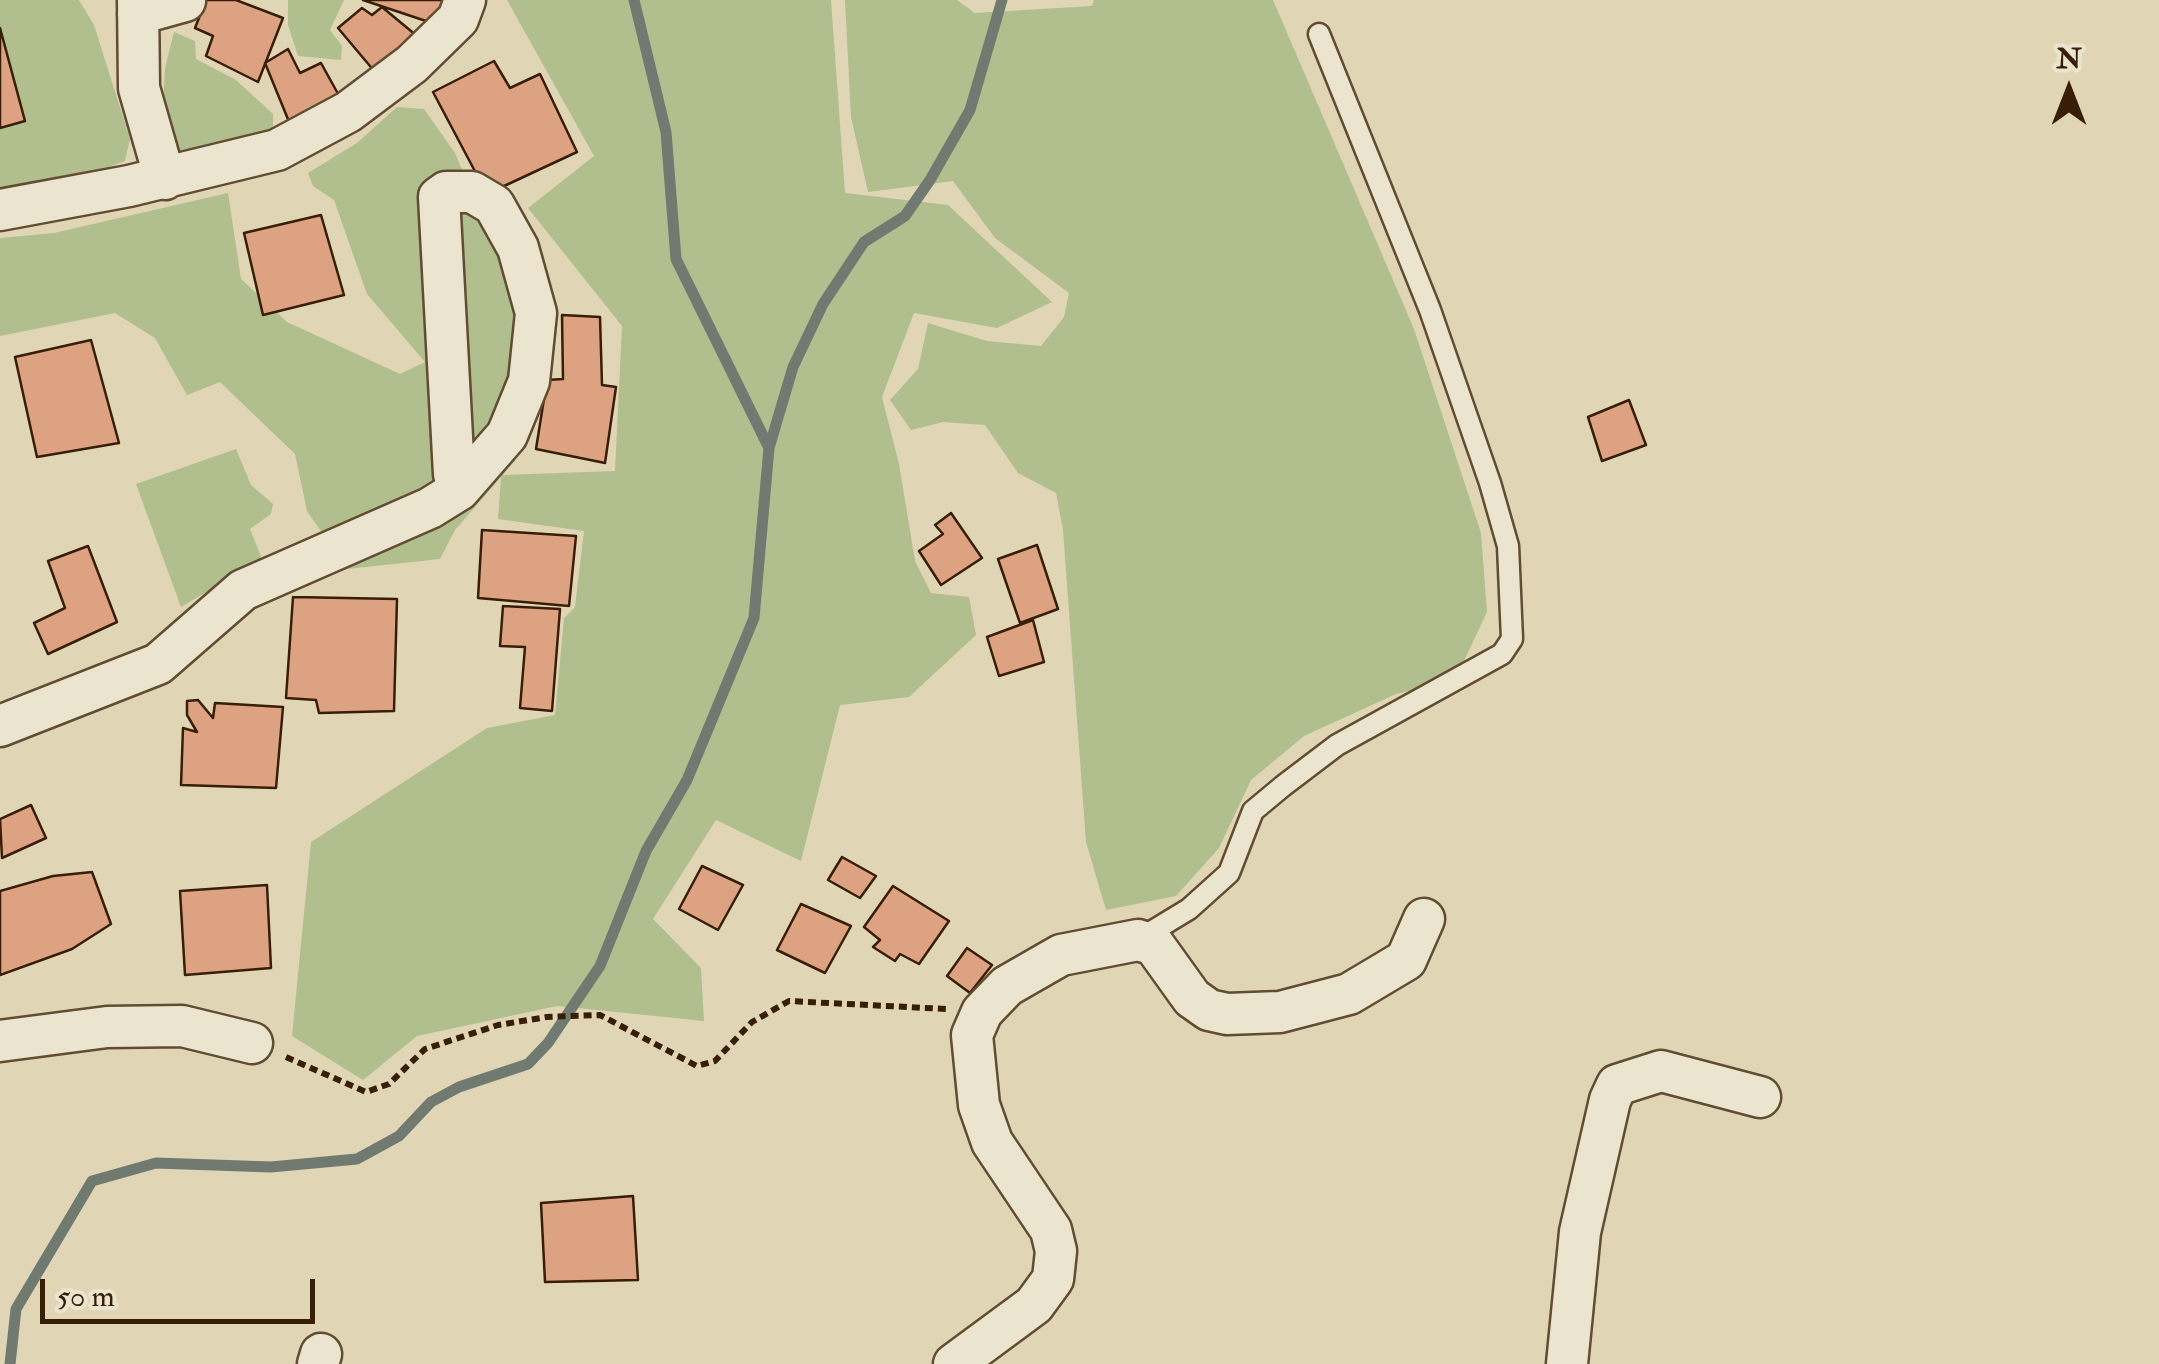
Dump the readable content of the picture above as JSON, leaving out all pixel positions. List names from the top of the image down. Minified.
{"scale_bar":"50 m","north":"top"}
